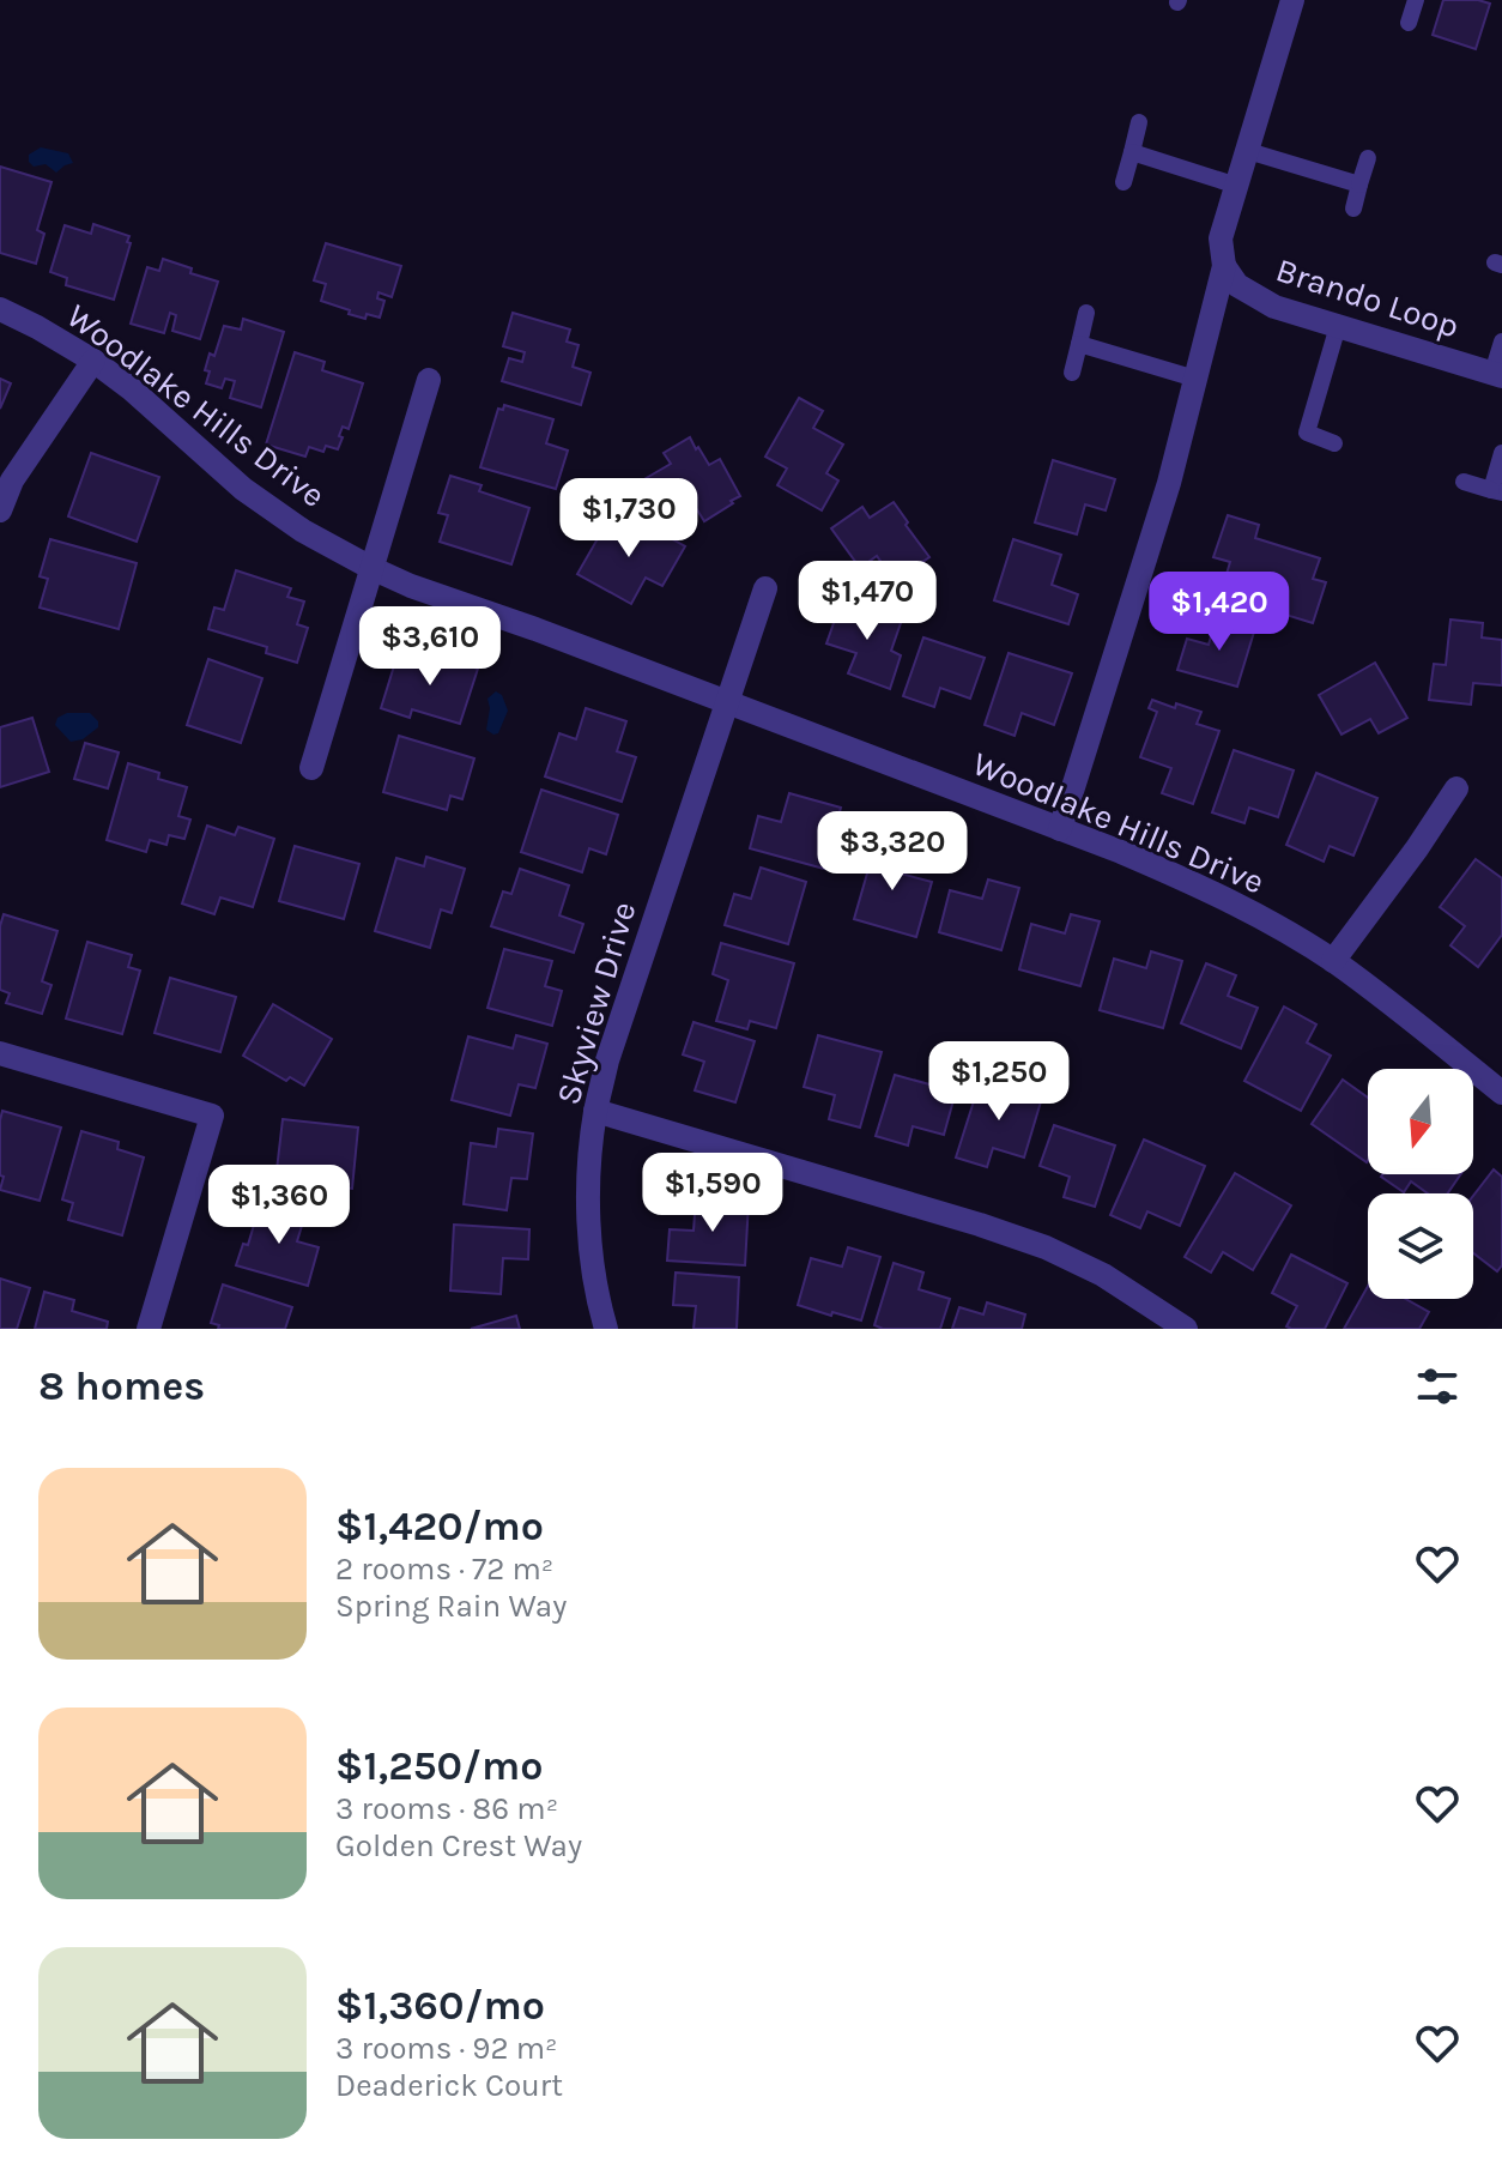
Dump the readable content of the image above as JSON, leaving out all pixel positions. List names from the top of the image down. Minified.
{"streets":{"street":["Brando Loop","Woodlake Hills Drive","Skyview Drive"]},"crossings":[["Woodlake Hills Drive","Skyview Drive"]],"north":"bottom","page":{"price":["$1,730","$1,470","$1,420","$3,610","$3,320","$1,250","$1,590","$1,360"],"heading":"8 homes","list":[{"name":"$1,420/mo","note":"2 rooms · 72 m² · Spring Rain Way"},{"name":"$1,250/mo","note":"3 rooms · 86 m² · Golden Crest Way"},{"name":"$1,360/mo","note":"3 rooms · 92 m² · Deaderick Court"}]}}
